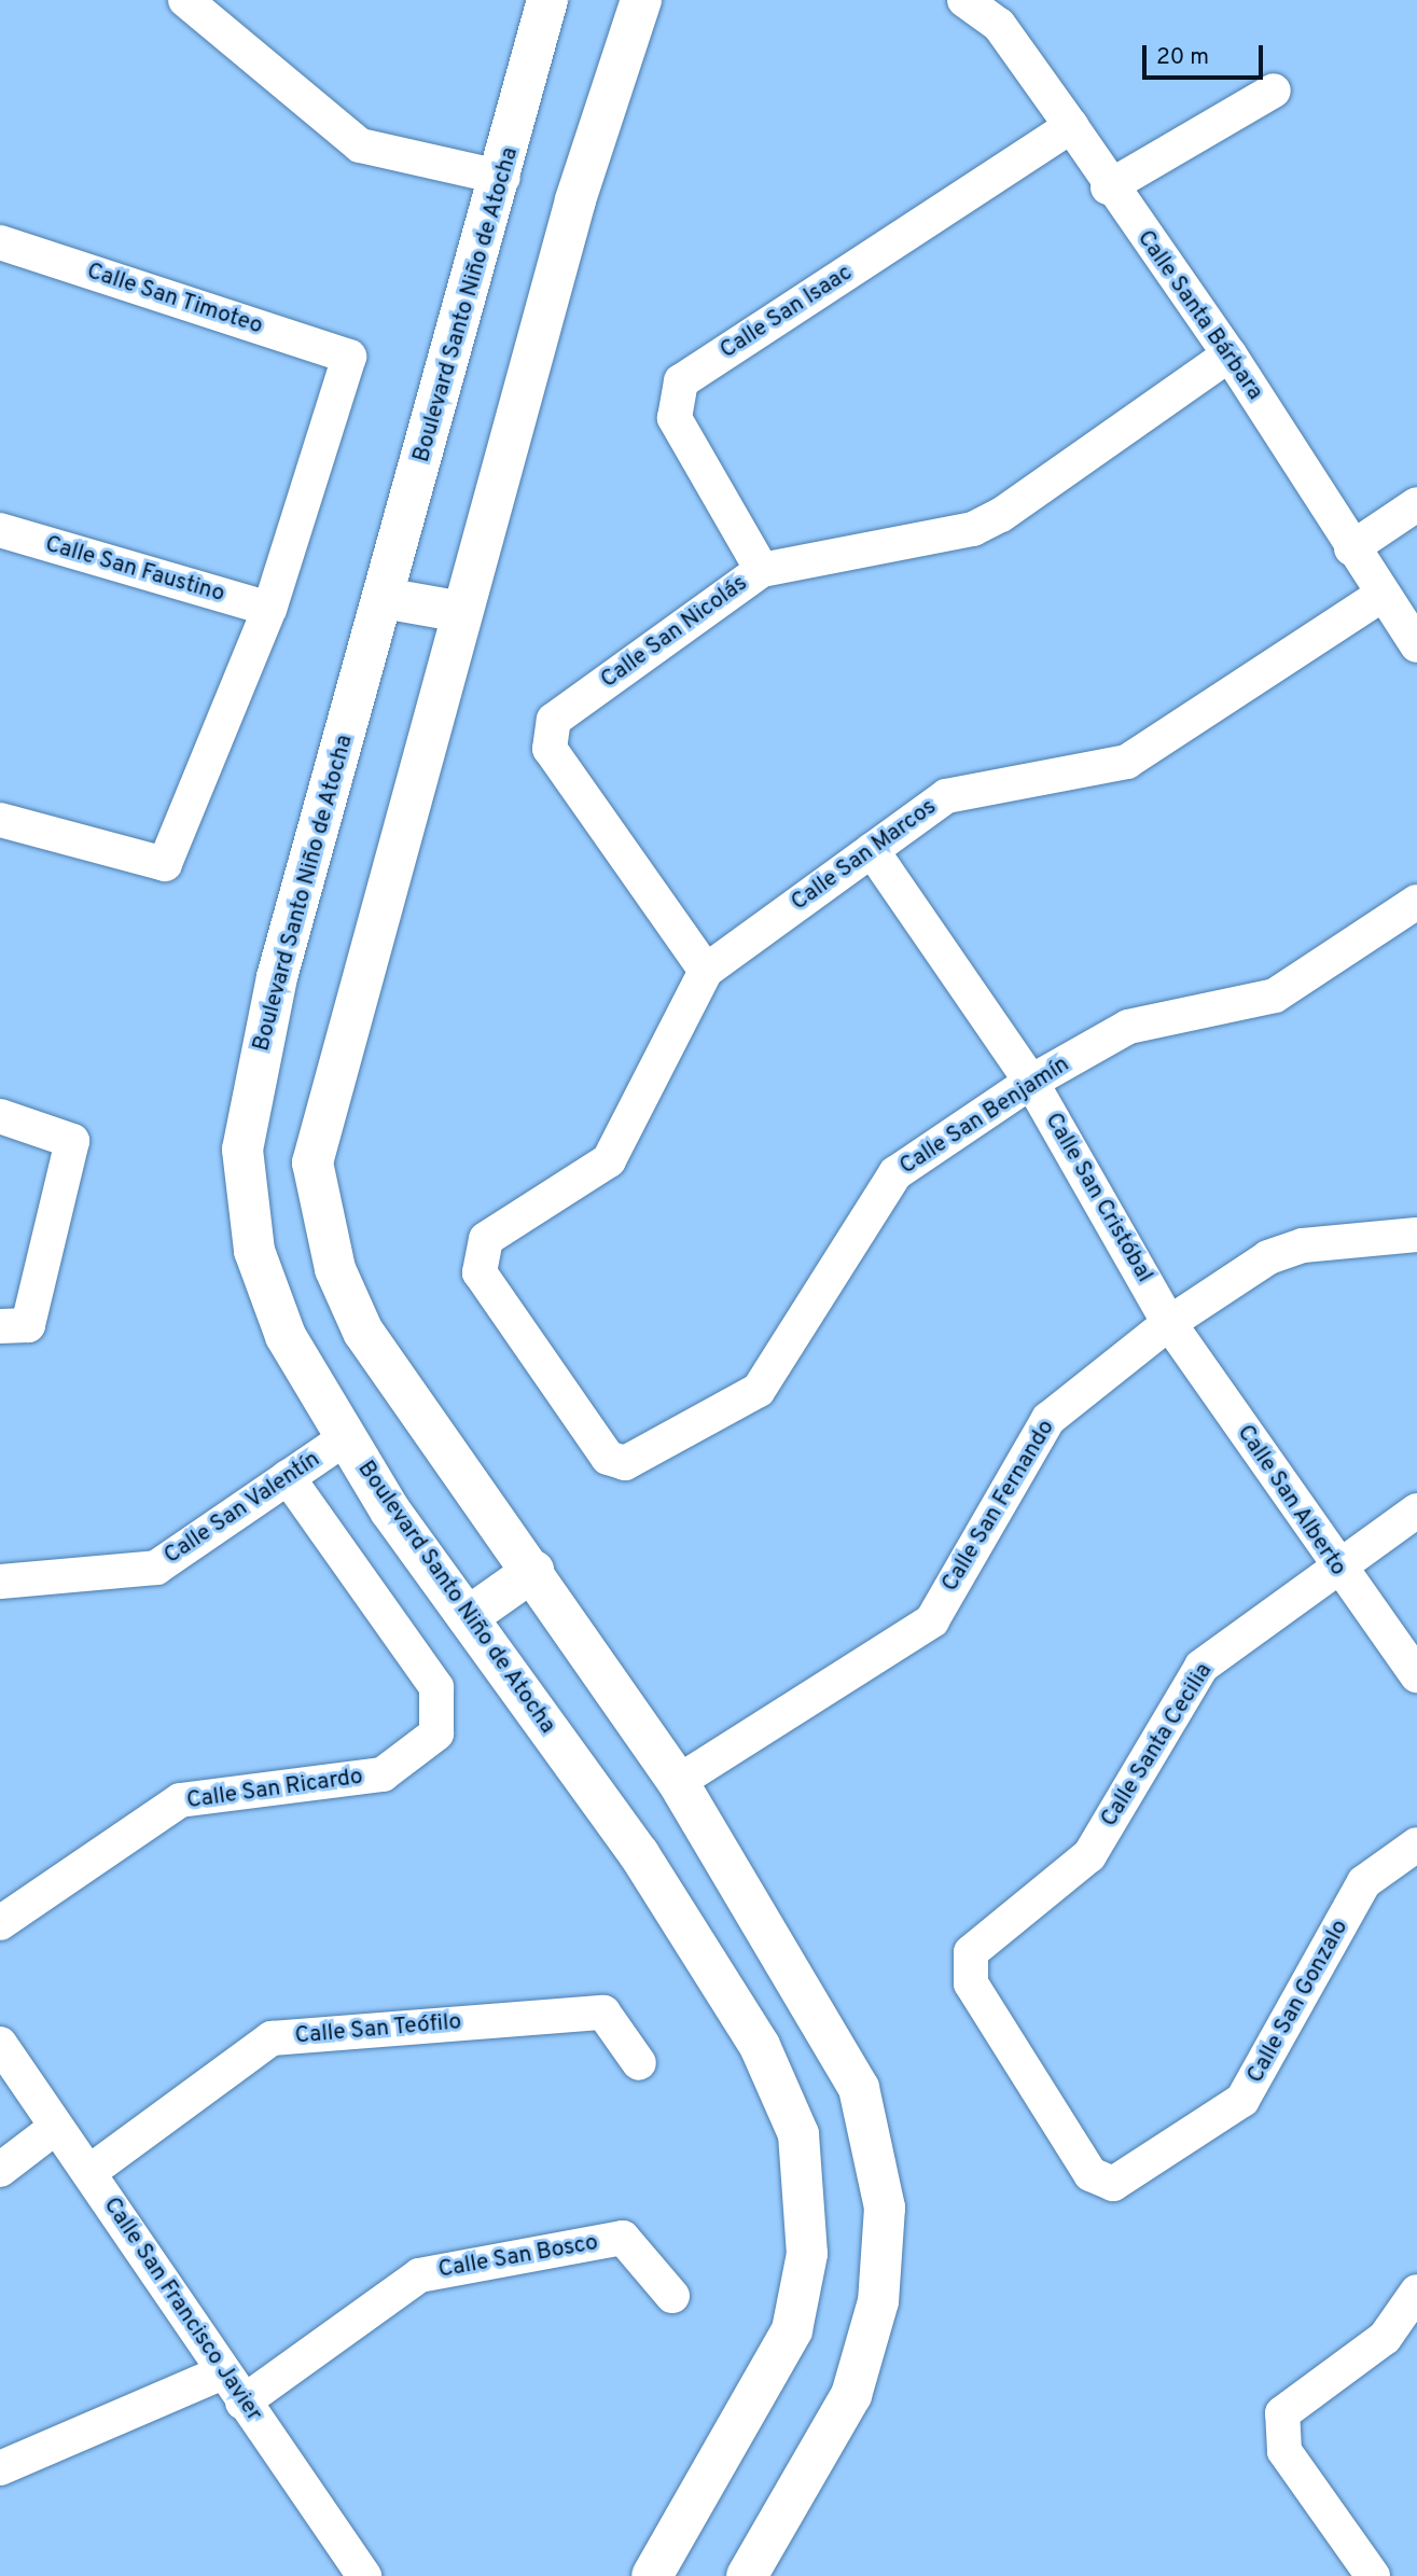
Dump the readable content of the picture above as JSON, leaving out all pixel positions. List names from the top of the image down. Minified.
{"streets":{"street":["Calle San Timoteo","Boulevard Santo Niño de Atocha","Calle San Isaac","Calle Santa Bárbara","Calle San Faustino","Calle San Nicolás","Calle San Marcos","Calle San Benjamín","Calle San Cristóbal","Calle San Alberto","Calle San Fernando","Calle San Valentín","Calle Santa Cecilia","Calle San Ricardo","Calle San Gonzalo","Calle San Teófilo","Calle San Bosco","Calle San Francisco Javier"]},"crossings":[["Calle San Timoteo","Calle San Faustino"],["Boulevard Santo Niño de Atocha","Calle San Valentín"],["Calle San Isaac","Calle Santa Bárbara"],["Calle San Isaac","Calle San Nicolás"],["Calle Santa Bárbara","Calle San Nicolás"],["Calle Santa Bárbara","Calle San Marcos"],["Calle San Nicolás","Calle San Marcos"],["Calle San Marcos","Calle San Benjamín"],["Calle San Marcos","Calle San Cristóbal"],["Calle San Benjamín","Calle San Cristóbal"],["Calle San Cristóbal","Calle San Alberto"],["Calle San Cristóbal","Calle San Fernando"],["Calle San Alberto","Calle San Fernando"],["Calle San Alberto","Calle Santa Cecilia"],["Calle San Valentín","Calle San Ricardo"],["Calle Santa Cecilia","Calle San Gonzalo"],["Calle San Teófilo","Calle San Francisco Javier"],["Calle San Bosco","Calle San Francisco Javier"]],"scale_bar":"20 m"}
